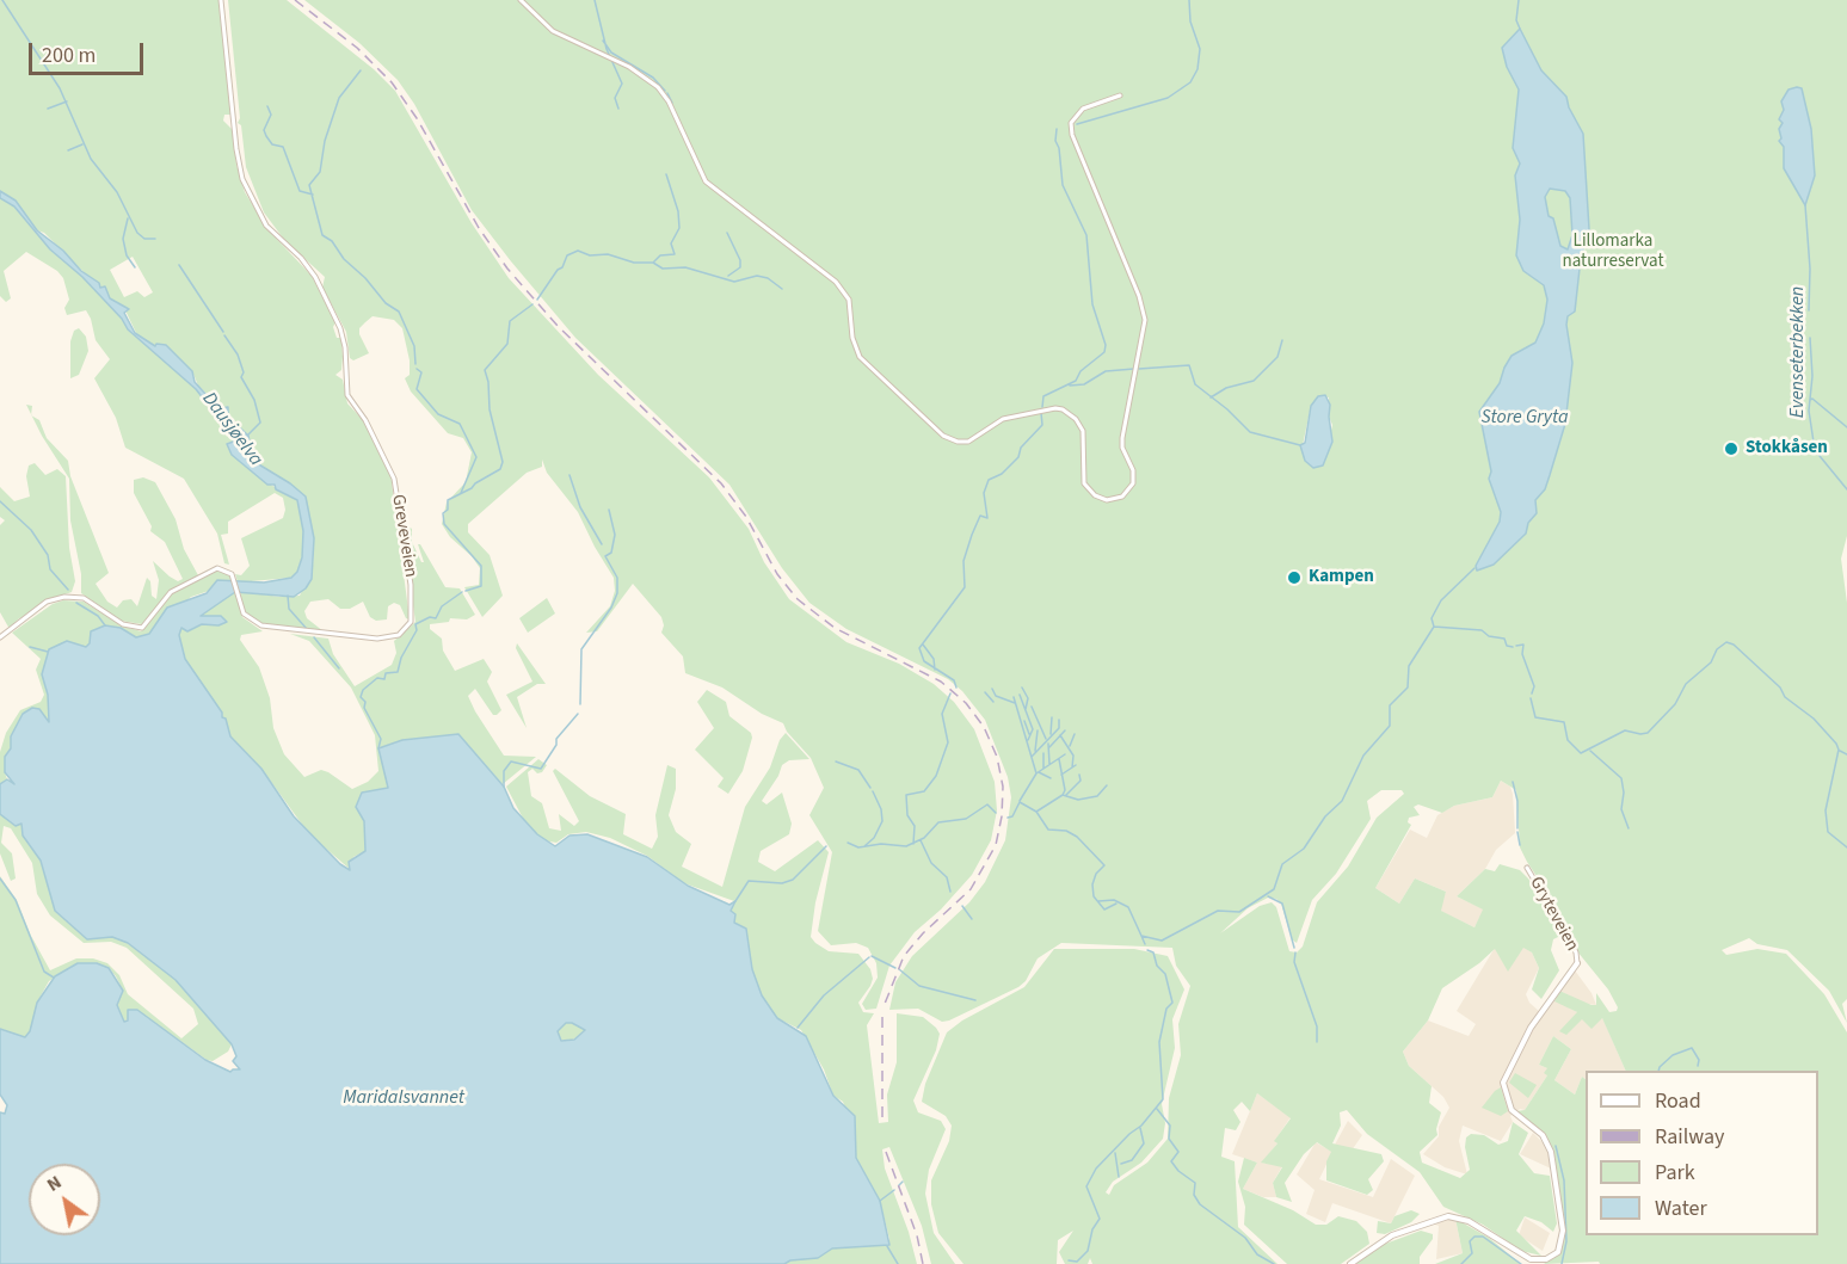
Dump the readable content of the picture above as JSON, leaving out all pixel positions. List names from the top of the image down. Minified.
{"streets":{"street":["Greveveien","Gryteveien"]},"water":["Evenseterbekken","Store Gryta","Dausjøelva","Maridalsvannet"],"parks":["Lillomarka naturreservat"],"places":["Stokkåsen","Kampen"],"legend":["Road","Railway","Park","Water"],"scale_bar":"200 m","north":"top left"}
